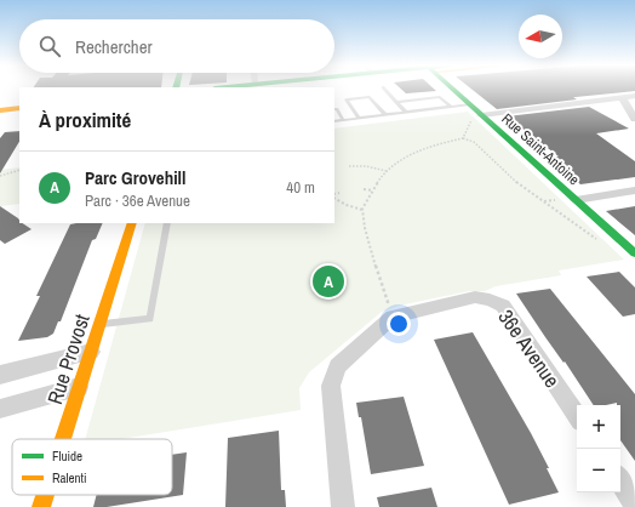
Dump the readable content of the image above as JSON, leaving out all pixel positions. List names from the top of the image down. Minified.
{"streets":{"main road":["Rue Saint-Antoine","Rue Provost"],"street":["36e Avenue"]},"legend":["Fluide","Ralenti"],"north":"left","page":{"search":"Rechercher","heading":"À proximité","list":[{"mark":"A","name":"Parc Grovehill","note":"Parc · 36e Avenue","value":"40 m"}],"pins":"A","map_buttons":["+","−"]}}
